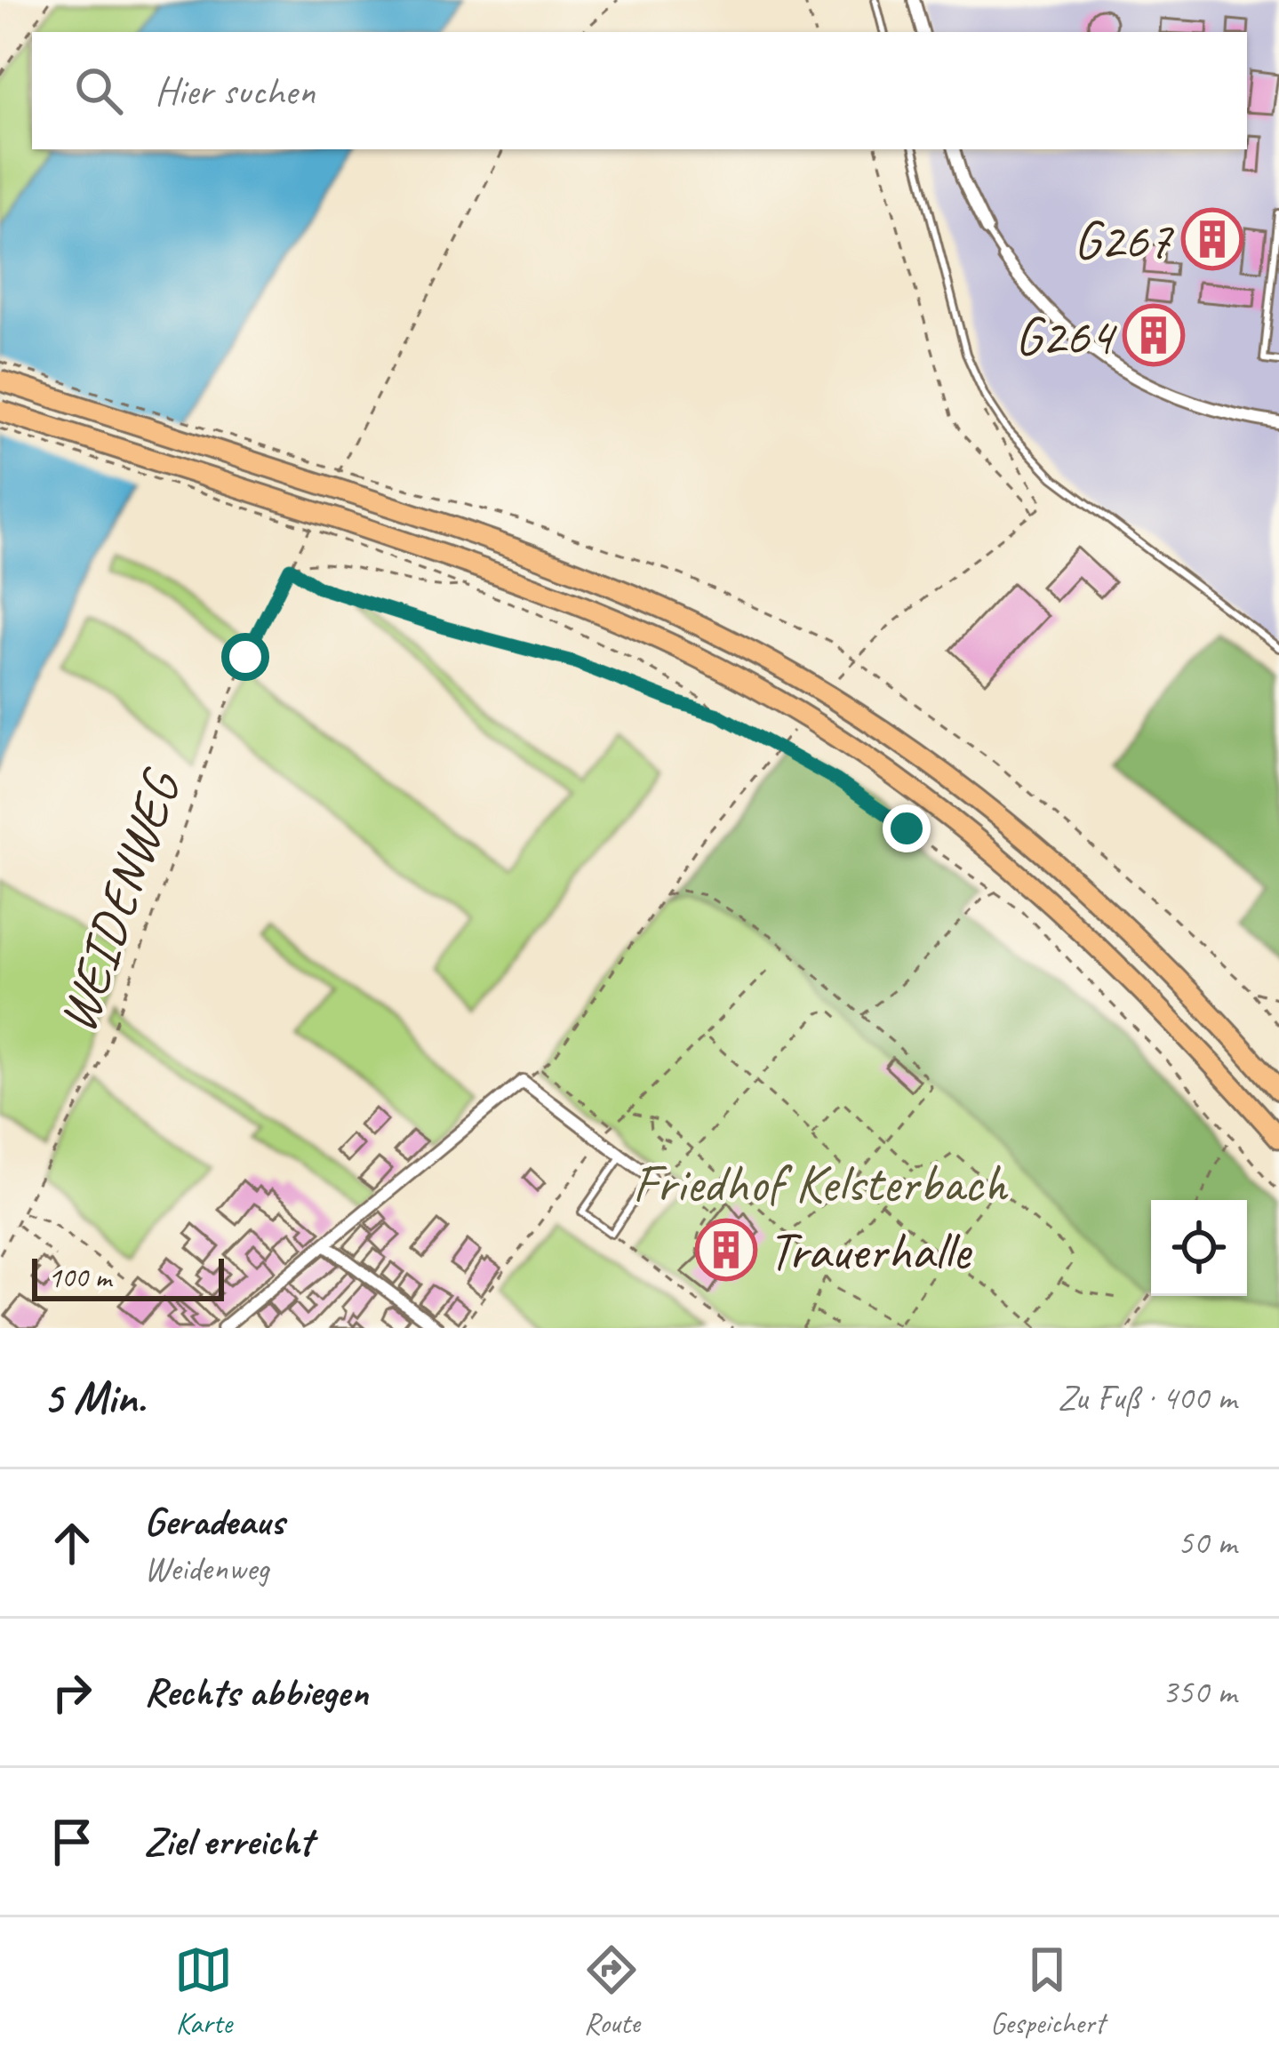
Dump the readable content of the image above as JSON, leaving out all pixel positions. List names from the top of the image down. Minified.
{"streets":{"path":["WEIDENWEG"]},"parks":["Friedhof Kelsterbach"],"places":{"building":["G267","G264","Trauerhalle"]},"scale_bar":"100 m","page":{"search":"Hier suchen","scale":"100 m","heading":["5 Min.","Zu Fuß · 400 m"],"list":[["Geradeaus","Weidenweg","50 m"],["Rechts abbiegen","350 m"],"Ziel erreicht"],"nav":["Karte","Route","Gespeichert"]}}
